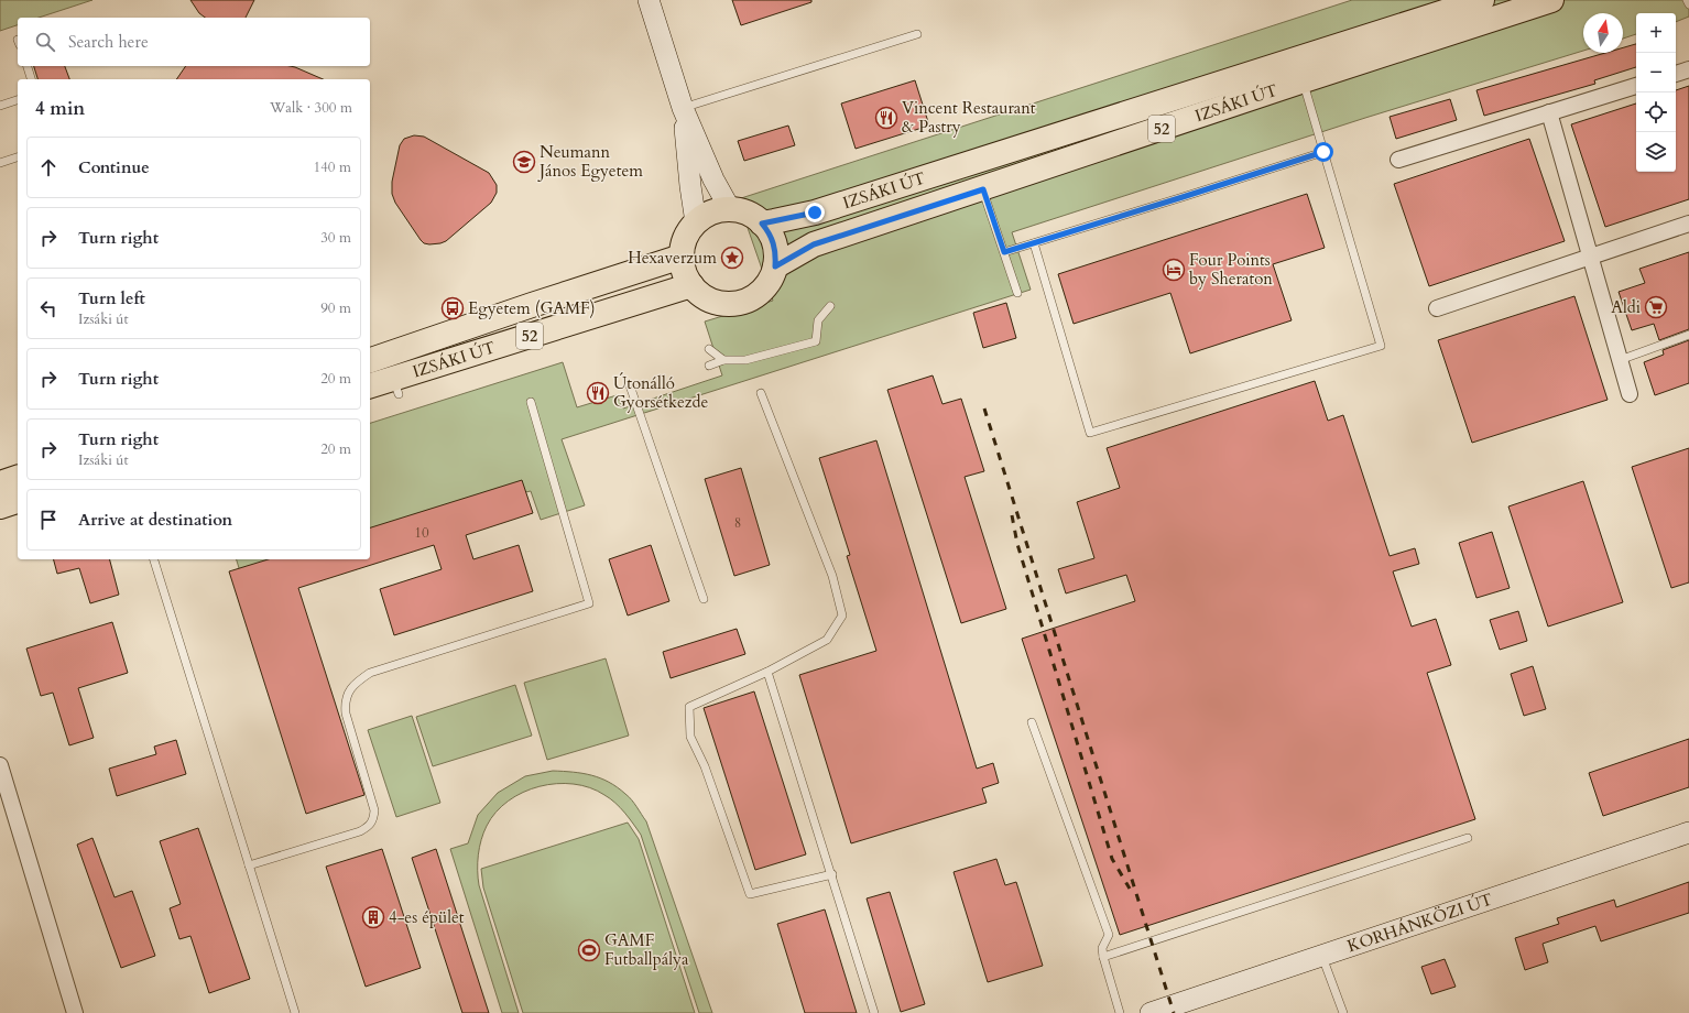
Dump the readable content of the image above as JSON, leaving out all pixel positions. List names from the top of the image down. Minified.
{"streets":{"main road":["IZSÁKI ÚT","52"],"street":["KORHÁNKÖZI ÚT"]},"places":{"restaurant":["Vincent Restaurant & Pastry","Útonálló Gyorsétkezde"],"school or university":["Neumann János Egyetem"],"place":["Hexaverzum"],"hotel":["Four Points by Sheraton"],"supermarket":["Aldi"],"bus stop":["Egyetem (GAMF)"],"building":["4-es épület"],"sports":["GAMF Futballpálya"]},"house_numbers":["8","10"],"north":"top","page":{"map_buttons":["+","−"],"search":"Search here","heading":["4 min","Walk · 300 m"],"list":[["Continue","140 m"],["Turn right","30 m"],["Turn left","Izsáki út","90 m"],["Turn right","20 m"],["Turn right","Izsáki út","20 m"],"Arrive at destination"]}}
